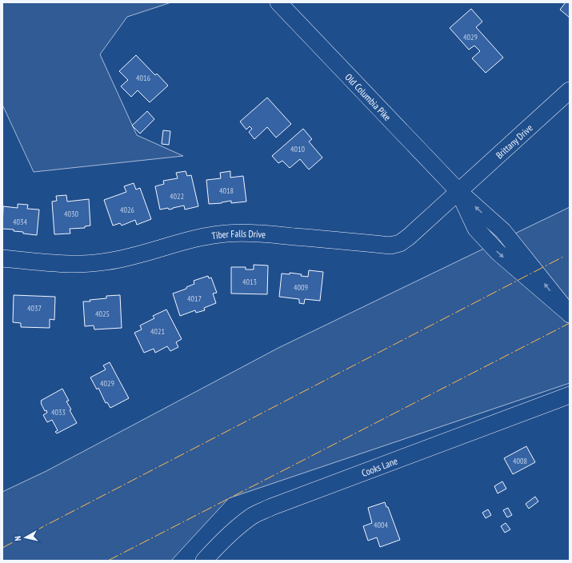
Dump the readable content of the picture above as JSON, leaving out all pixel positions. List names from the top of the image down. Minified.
{"streets":{"street":["Old Columbia Pike","Brittany Drive","Tiber Falls Drive","Cooks Lane"]},"crossings":[["Old Columbia Pike","Brittany Drive"],["Old Columbia Pike","Tiber Falls Drive"],["Brittany Drive","Tiber Falls Drive"]],"house_numbers":["4029","4016","4010","4018","4022","4026","4030","4034","4013","4009","4017","4037","4025","4021","4029","4033","4008","4004"],"north":"left"}
